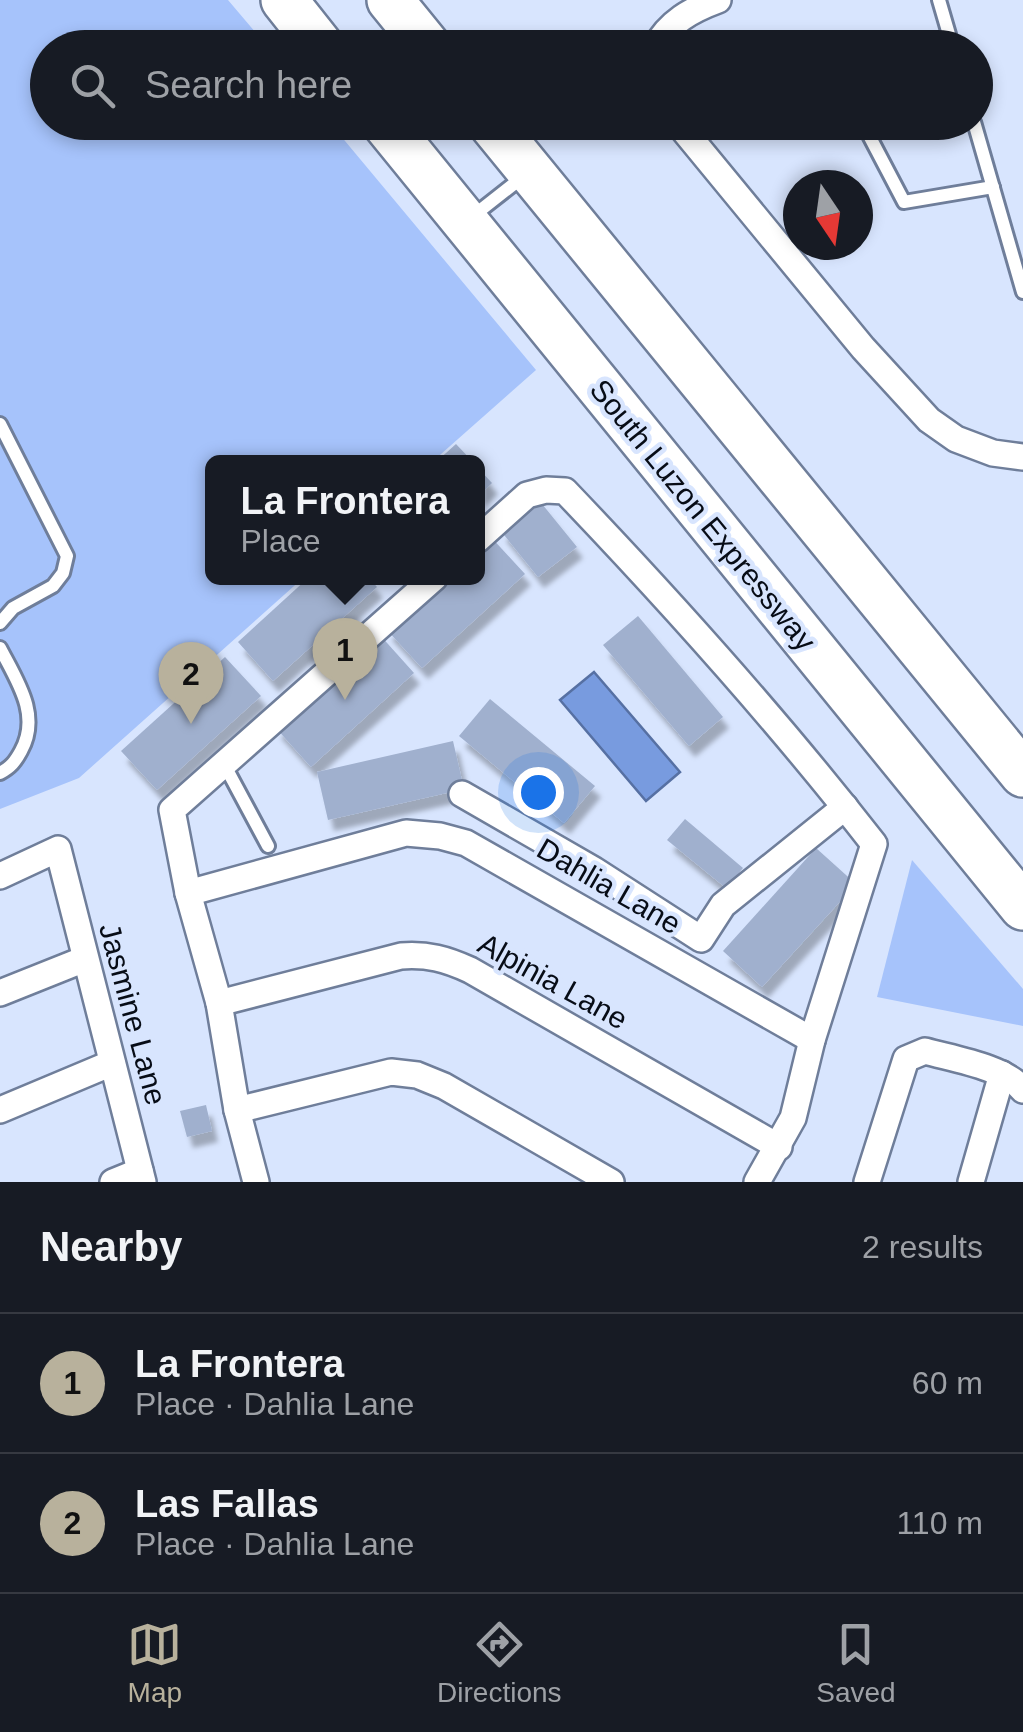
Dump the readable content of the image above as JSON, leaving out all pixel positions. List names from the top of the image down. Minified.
{"streets":{"highway":["South Luzon Expressway"],"street":["Dahlia Lane","Alpinia Lane","Jasmine Lane"]},"north":"bottom","page":{"search":"Search here","popup":["La Frontera","Place"],"pins":["1","2"],"heading":["Nearby","2 results"],"list":[{"mark":"1","name":"La Frontera","note":"Place · Dahlia Lane","value":"60 m"},{"mark":"2","name":"Las Fallas","note":"Place · Dahlia Lane","value":"110 m"}],"nav":["Map","Directions","Saved"]}}
